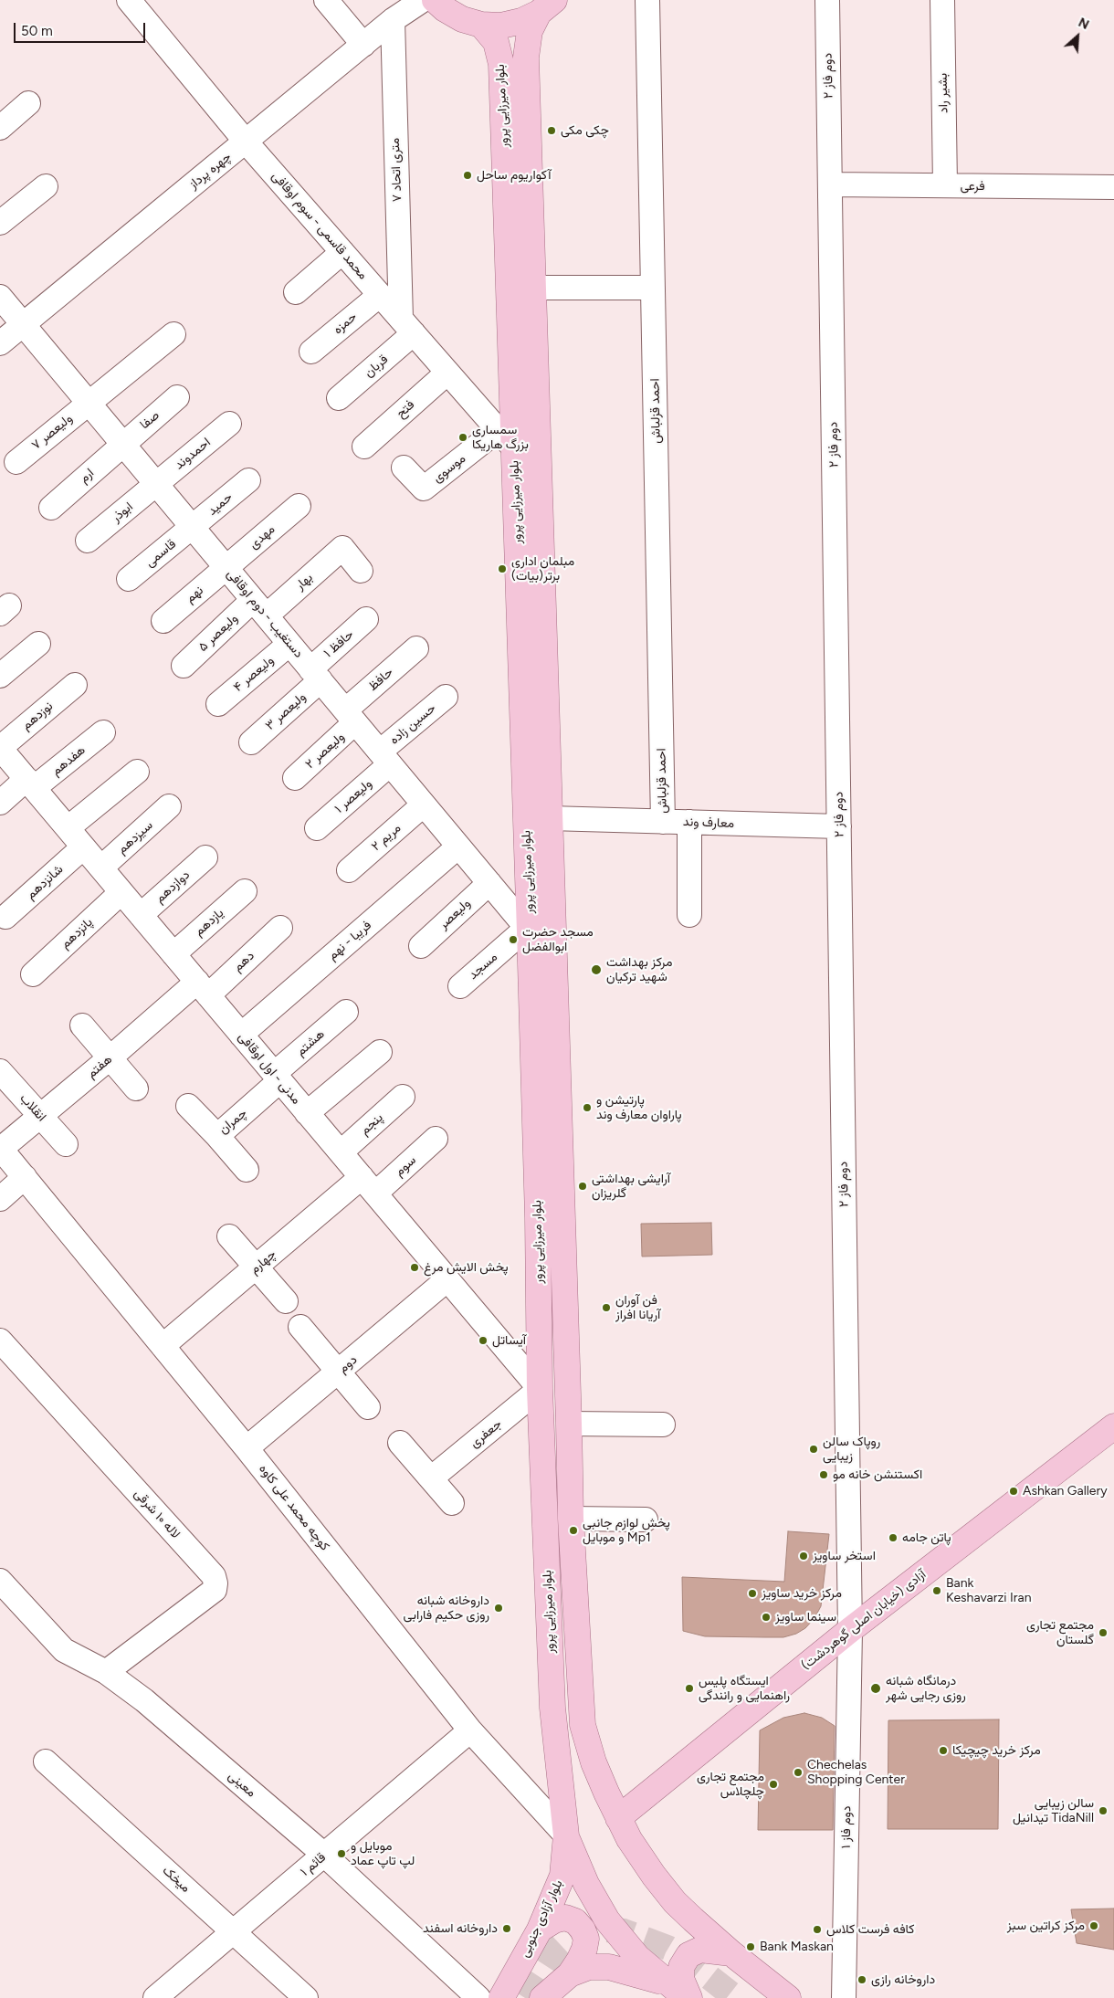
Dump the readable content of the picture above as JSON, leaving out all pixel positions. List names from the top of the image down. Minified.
{"streets":{"main road":["بلوار میرزایی پرور","آزادی (خیابان اصلی گوهردشت)","بلوار آزادی جنوبی"],"street":["دوم فاز ۲","بشیر راد","۷ متری اتحاد","چهره پرداز","فرعی","محمد قاسمی - سوم اوقافی","حمزه","قربان","فتح","احمد قزلباش","صفا","ولیعصر ۷","احمدوند","موسوی","ارم","حمید","ابوذر","مهدی","قاسمی","بهار","نهم","دستغیب - دوم اوقافی","ولیعصر ۵","حافظ ۱","ولیعصر ۴","حافظ","ولیعصر ۳","نوزدهم","حسین زاده","ولیعصر ۲","هفدهم","ولیعصر ۱","معارف وند","سیزدهم","مریم ۲","شانزدهم","دوازدهم","ولیعصر","یازدهم","پانزدهم","فریبا - نهم","دهم","مسجد","هشتم","هفتم","مدنی - اول اوقافی","انقلاب","چمران","پنجم","سوم","چهارم","دوم","جعفری","کوچه محمد علی کاوه","لاله ۱۰ شرقی","معینی","دوم فاز ۱","قائم ۱","میخک"]},"crossings":[["دوم فاز ۲","فرعی"],["دوم فاز ۲","معارف وند"],["دوم فاز ۲","آزادی (خیابان اصلی گوهردشت)"],["دوم فاز ۲","دوم فاز ۱"],["بشیر راد","فرعی"],["بلوار میرزایی پرور","محمد قاسمی - سوم اوقافی"],["بلوار میرزایی پرور","دستغیب - دوم اوقافی"],["بلوار میرزایی پرور","معارف وند"],["بلوار میرزایی پرور","مسجد"],["بلوار میرزایی پرور","مدنی - اول اوقافی"],["بلوار میرزایی پرور","جعفری"],["بلوار میرزایی پرور","کوچه محمد علی کاوه"],["بلوار میرزایی پرور","آزادی (خیابان اصلی گوهردشت)"],["بلوار میرزایی پرور","بلوار آزادی جنوبی"],["۷ متری اتحاد","چهره پرداز"],["۷ متری اتحاد","محمد قاسمی - سوم اوقافی"],["۷ متری اتحاد","قربان"],["چهره پرداز","محمد قاسمی - سوم اوقافی"],["چهره پرداز","دستغیب - دوم اوقافی"],["محمد قاسمی - سوم اوقافی","حمزه"],["محمد قاسمی - سوم اوقافی","قربان"],["محمد قاسمی - سوم اوقافی","فتح"],["محمد قاسمی - سوم اوقافی","موسوی"],["احمد قزلباش","معارف وند"],["صفا","ارم"],["صفا","دستغیب - دوم اوقافی"],["ولیعصر ۷","دستغیب - دوم اوقافی"],["احمدوند","ابوذر"],["احمدوند","دستغیب - دوم اوقافی"],["ارم","دستغیب - دوم اوقافی"],["حمید","قاسمی"],["حمید","دستغیب - دوم اوقافی"],["ابوذر","دستغیب - دوم اوقافی"],["مهدی","نهم"],["مهدی","دستغیب - دوم اوقافی"],["قاسمی","دستغیب - دوم اوقافی"],["بهار","دستغیب - دوم اوقافی"],["بهار","ولیعصر ۵"],["نهم","دستغیب - دوم اوقافی"],["دستغیب - دوم اوقافی","ولیعصر ۵"],["دستغیب - دوم اوقافی","حافظ ۱"],["دستغیب - دوم اوقافی","ولیعصر ۴"],["دستغیب - دوم اوقافی","حافظ"],["دستغیب - دوم اوقافی","ولیعصر ۳"],["دستغیب - دوم اوقافی","حسین زاده"],["دستغیب - دوم اوقافی","ولیعصر ۲"],["دستغیب - دوم اوقافی","ولیعصر ۱"],["دستغیب - دوم اوقافی","مریم ۲"],["دستغیب - دوم اوقافی","ولیعصر"],["دستغیب - دوم اوقافی","فریبا - نهم"],["دستغیب - دوم اوقافی","مسجد"],["حافظ ۱","ولیعصر ۳"],["حافظ","ولیعصر ۲"],["نوزدهم","مدنی - اول اوقافی"],["حسین زاده","ولیعصر ۱"],["هفدهم","مدنی - اول اوقافی"],["سیزدهم","مدنی - اول اوقافی"],["شانزدهم","مدنی - اول اوقافی"],["دوازدهم","مدنی - اول اوقافی"],["یازدهم","مدنی - اول اوقافی"],["پانزدهم","مدنی - اول اوقافی"],["فریبا - نهم","مدنی - اول اوقافی"],["دهم","هفتم"],["دهم","مدنی - اول اوقافی"],["هشتم","مدنی - اول اوقافی"],["هشتم","چمران"],["هفتم","مدنی - اول اوقافی"],["هفتم","انقلاب"],["هفتم","کوچه محمد علی کاوه"],["مدنی - اول اوقافی","چمران"],["مدنی - اول اوقافی","پنجم"],["مدنی - اول اوقافی","سوم"],["مدنی - اول اوقافی","چهارم"],["مدنی - اول اوقافی","دوم"],["مدنی - اول اوقافی","جعفری"],["سوم","چهارم"],["چهارم","کوچه محمد علی کاوه"],["دوم","کوچه محمد علی کاوه"],["کوچه محمد علی کاوه","قائم ۱"],["کوچه محمد علی کاوه","بلوار آزادی جنوبی"],["لاله ۱۰ شرقی","معینی"],["آزادی (خیابان اصلی گوهردشت)","دوم فاز ۱"],["معینی","قائم ۱"],["قائم ۱","میخک"]],"places":["چکی مکی","آکواریوم ساحل","سمساری بزرگ هاریکا","مبلمان اداری برتر(بیات)","مسجد حضرت ابوالفضل","مرکز بهداشت شهید ترکیان","پارتیشن و پاراوان معارف وند","آرایشی بهداشتی گلریزان","پخش الایش مرغ","فن آوران آریانا افراز","آیساتل","روپاک سالن زیبایی","اکستنشن خانه مو","Ashkan Gallery","پخش لوازم جانبی و موبایل Mp1","پاتن جامه","استخر ساویز","Bank Keshavarzi Iran","مرکز خرید ساویز","داروخانه شبانه روزی حکیم فارابی","سینما ساویز","مجتمع تجاری گلستان","ایستگاه پلیس راهنمایی و رانندگی","درمانگاه شبانه روزی رجایی شهر","مرکز خرید چیچیکا","Chechelas Shopping Center","مجتمع تجاری چلچلاس","سالن زیبایی تیدانیل TidaNill","موبایل و لپ تاپ عماد","مرکز کراتین سبز","داروخانه اسفند","کافه فرست کلاس","Bank Maskan","داروخانه رازی"],"scale_bar":"50 m","north":"top right"}
